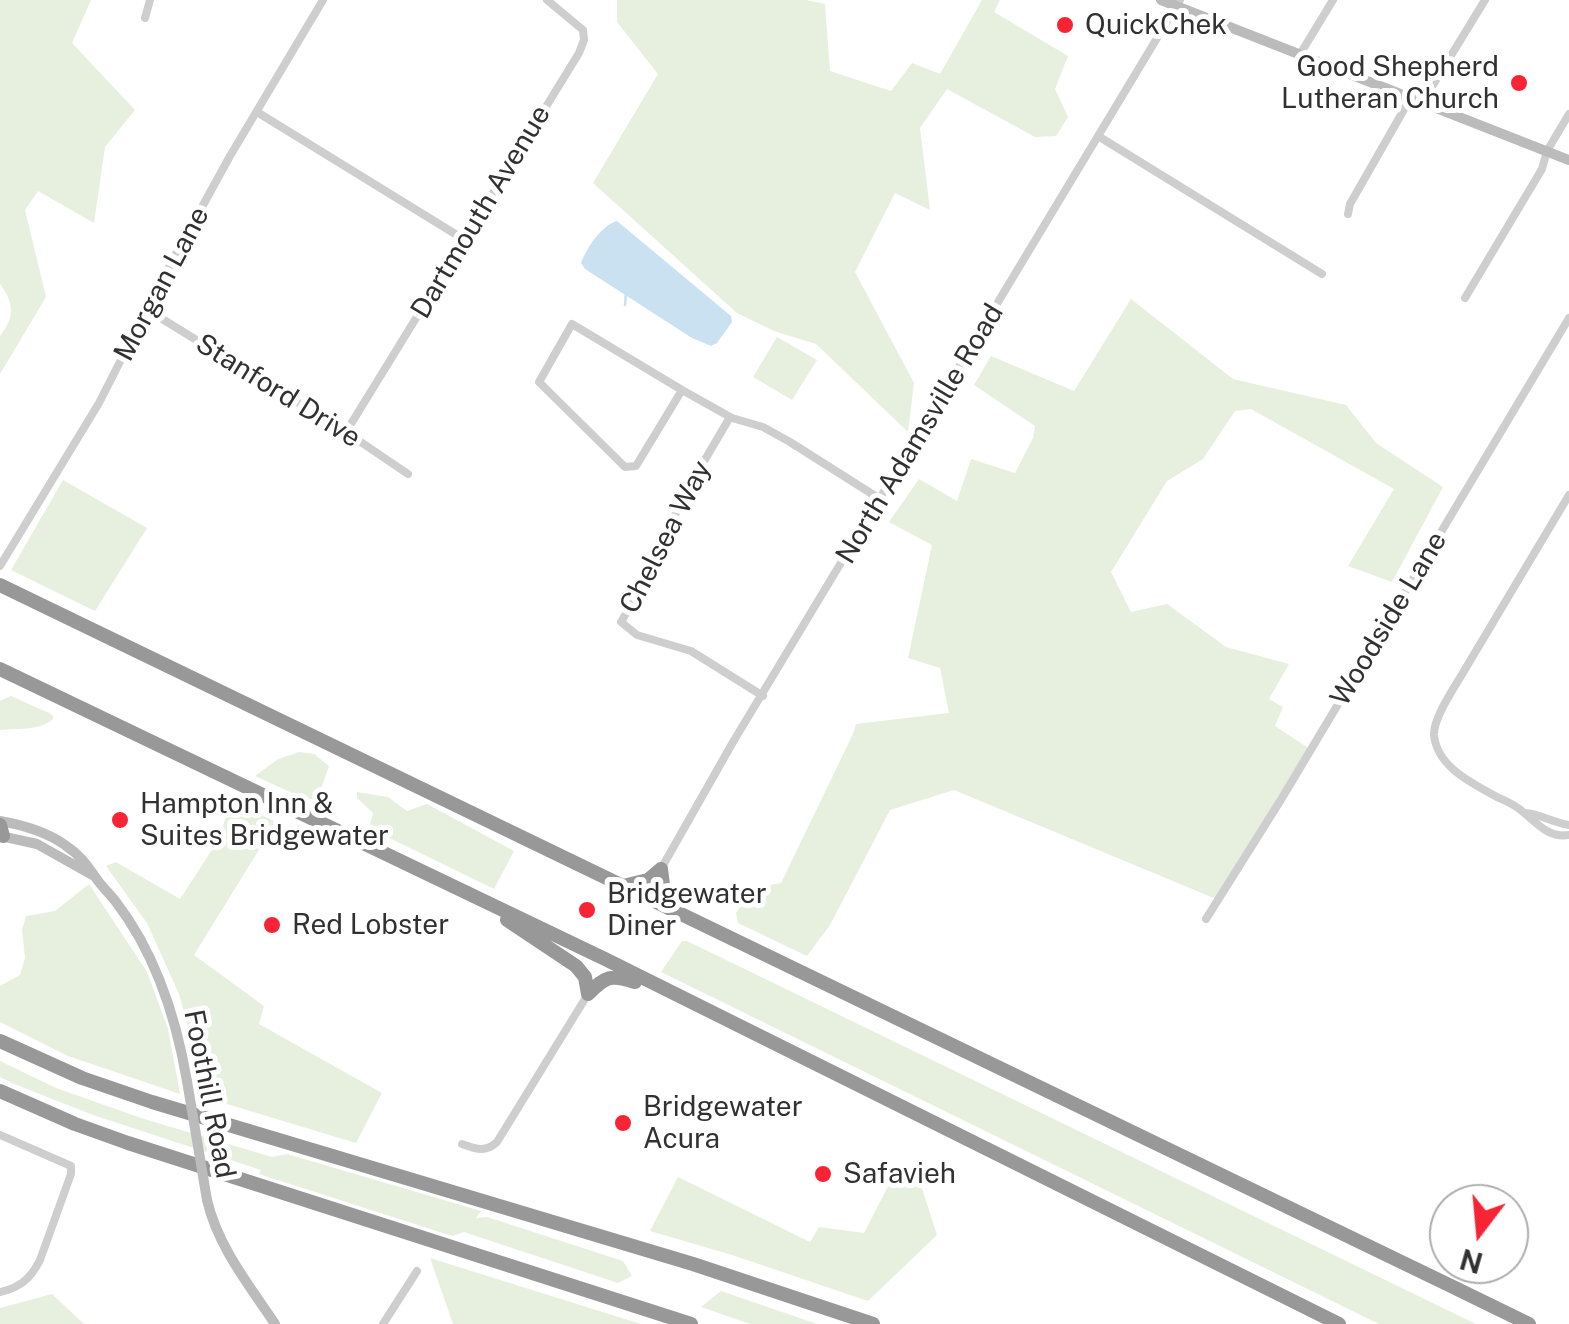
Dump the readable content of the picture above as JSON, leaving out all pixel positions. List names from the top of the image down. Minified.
{"streets":{"street":["Dartmouth Avenue","Morgan Lane","Stanford Drive","North Adamsville Road","Chelsea Way","Woodside Lane","Foothill Road"]},"crossings":[["Dartmouth Avenue","Stanford Drive"],["Morgan Lane","Stanford Drive"],["North Adamsville Road","Chelsea Way"]],"places":["QuickChek","Good Shepherd Lutheran Church","Hampton Inn & Suites Bridgewater","Bridgewater Diner","Red Lobster","Bridgewater Acura","Safavieh"],"north":"bottom"}
